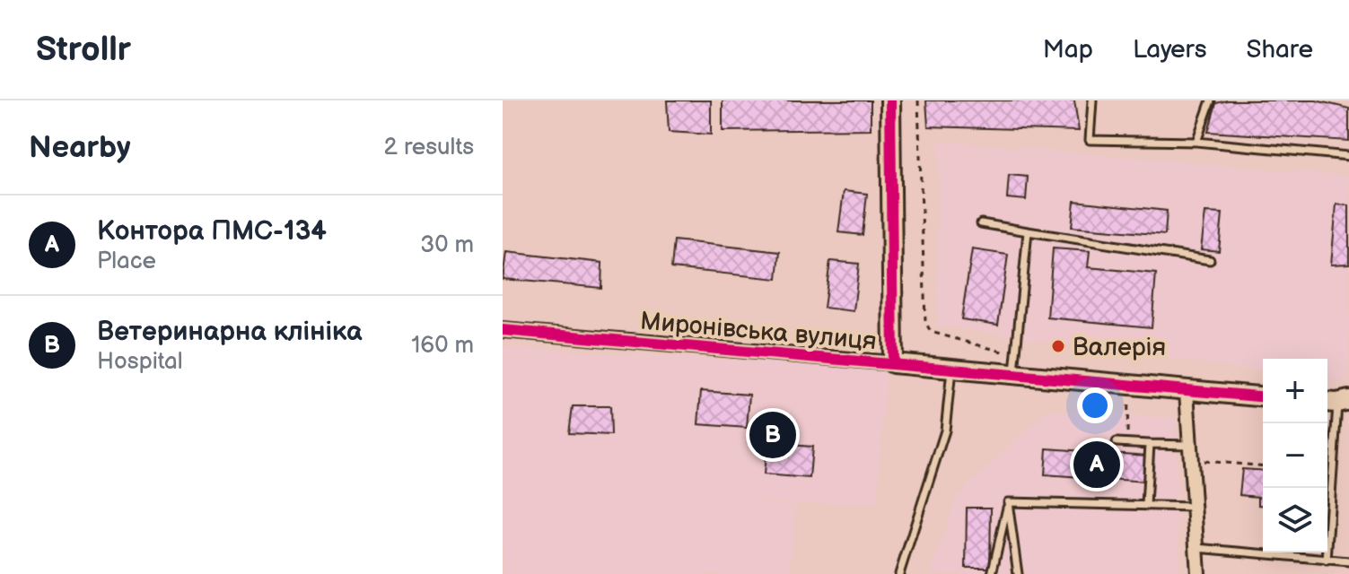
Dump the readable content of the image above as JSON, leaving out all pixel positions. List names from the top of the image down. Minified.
{"streets":{"street":["Миронівська вулиця"]},"places":["Валерія"],"page":{"header":"Strollr","nav":["Map","Layers","Share"],"heading":["Nearby","2 results"],"list":[{"mark":"A","name":"Контора ПМС-134","note":"Place","value":"30 m"},{"mark":"B","name":"Ветеринарна клініка","note":"Hospital","value":"160 m"}],"map_buttons":["+","−"],"pins":["B","A"]}}
